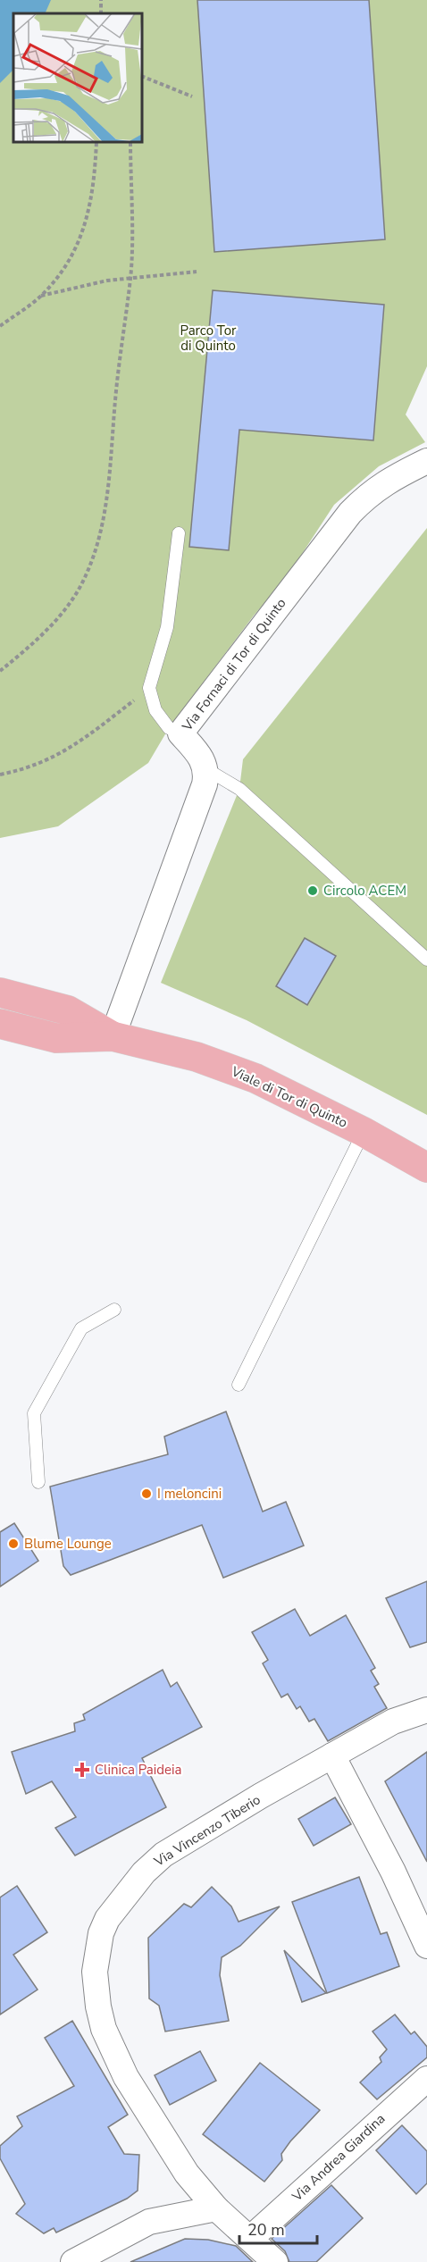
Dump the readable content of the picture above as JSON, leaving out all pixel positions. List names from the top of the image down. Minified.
{"streets":{"main road":["Viale di Tor di Quinto"],"street":["Via Fornaci di Tor di Quinto","Via Vincenzo Tiberio","Via Andrea Giardina"]},"crossings":[["Via Vincenzo Tiberio","Via Andrea Giardina"]],"parks":["Parco Tor di Quinto"],"places":{"other":["Circolo ACEM","I meloncini","Blume Lounge"],"health":["Clinica Paideia"]},"scale_bar":"20 m"}
